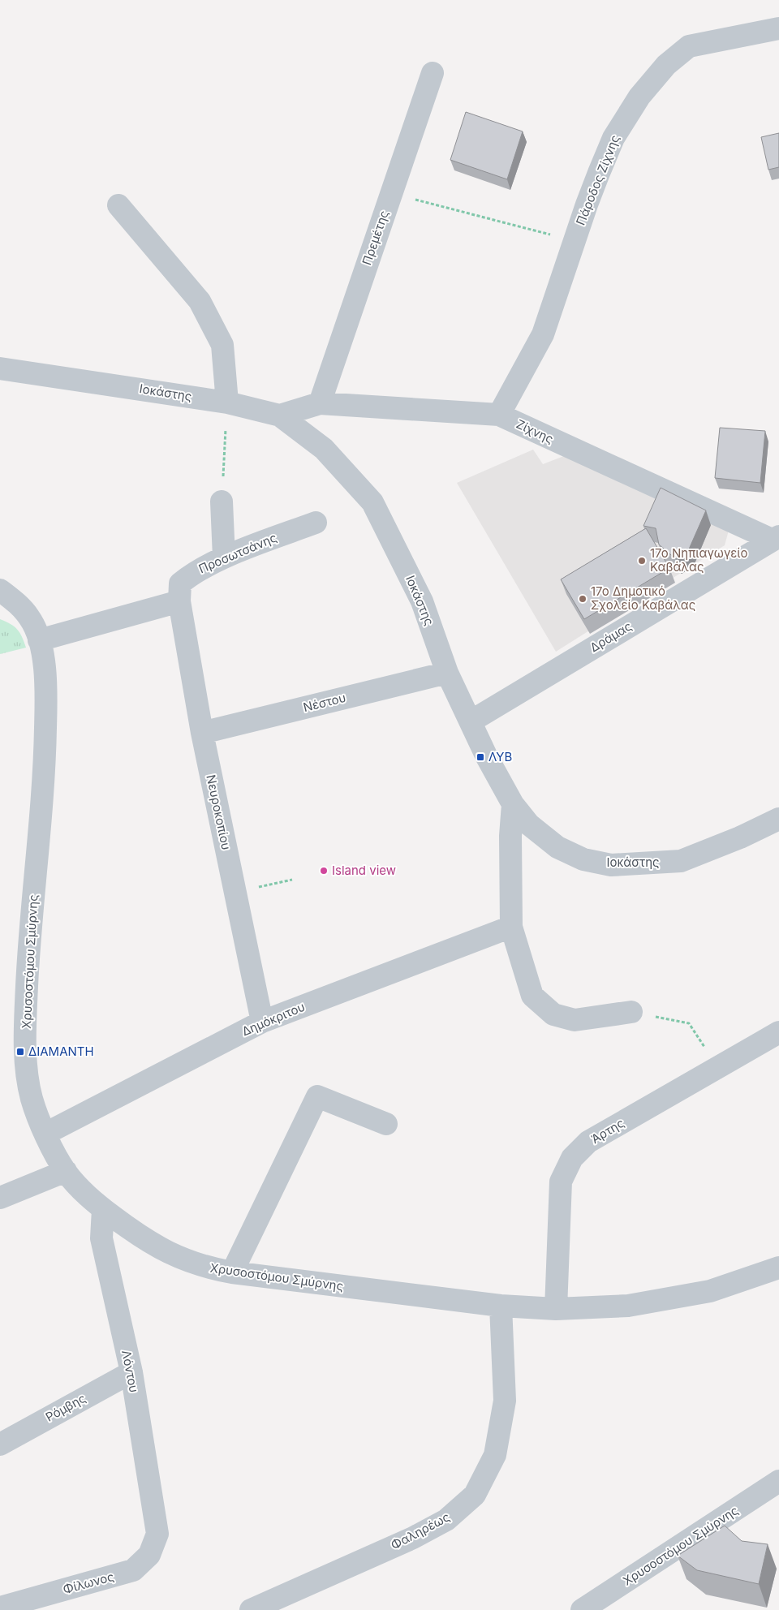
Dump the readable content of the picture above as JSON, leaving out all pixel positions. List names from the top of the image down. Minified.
{"streets":{"street":["Πάροδος Ζίχνης","Πρεμέτης","Ιοκάστης","Ζίχνης","Προσωτσάνης","Δράμας","Νέστου","Νευροκοπίου","Χρυσοστόμου Σμύρνης","Δημόκριτου","Άρτης","Λόντου","Ρόμβης","Φαληρέως","Φίλωνος"]},"crossings":[["Πάροδος Ζίχνης","Ζίχνης"],["Πρεμέτης","Ζίχνης"],["Ιοκάστης","Ζίχνης"],["Ιοκάστης","Δράμας"],["Ιοκάστης","Νέστου"],["Ζίχνης","Δράμας"],["Προσωτσάνης","Νευροκοπίου"],["Νέστου","Νευροκοπίου"],["Νευροκοπίου","Δημόκριτου"],["Χρυσοστόμου Σμύρνης","Δημόκριτου"],["Χρυσοστόμου Σμύρνης","Άρτης"],["Χρυσοστόμου Σμύρνης","Λόντου"],["Χρυσοστόμου Σμύρνης","Φαληρέως"],["Λόντου","Ρόμβης"],["Λόντου","Φίλωνος"]],"places":{"other":["17ο Νηπιαγωγείο Καβάλας","17ο Δημοτικό Σχολείο Καβάλας","Island view"],"transit":["ΛΥΒ","ΔΙΑΜΑΝΤΗ"]}}
